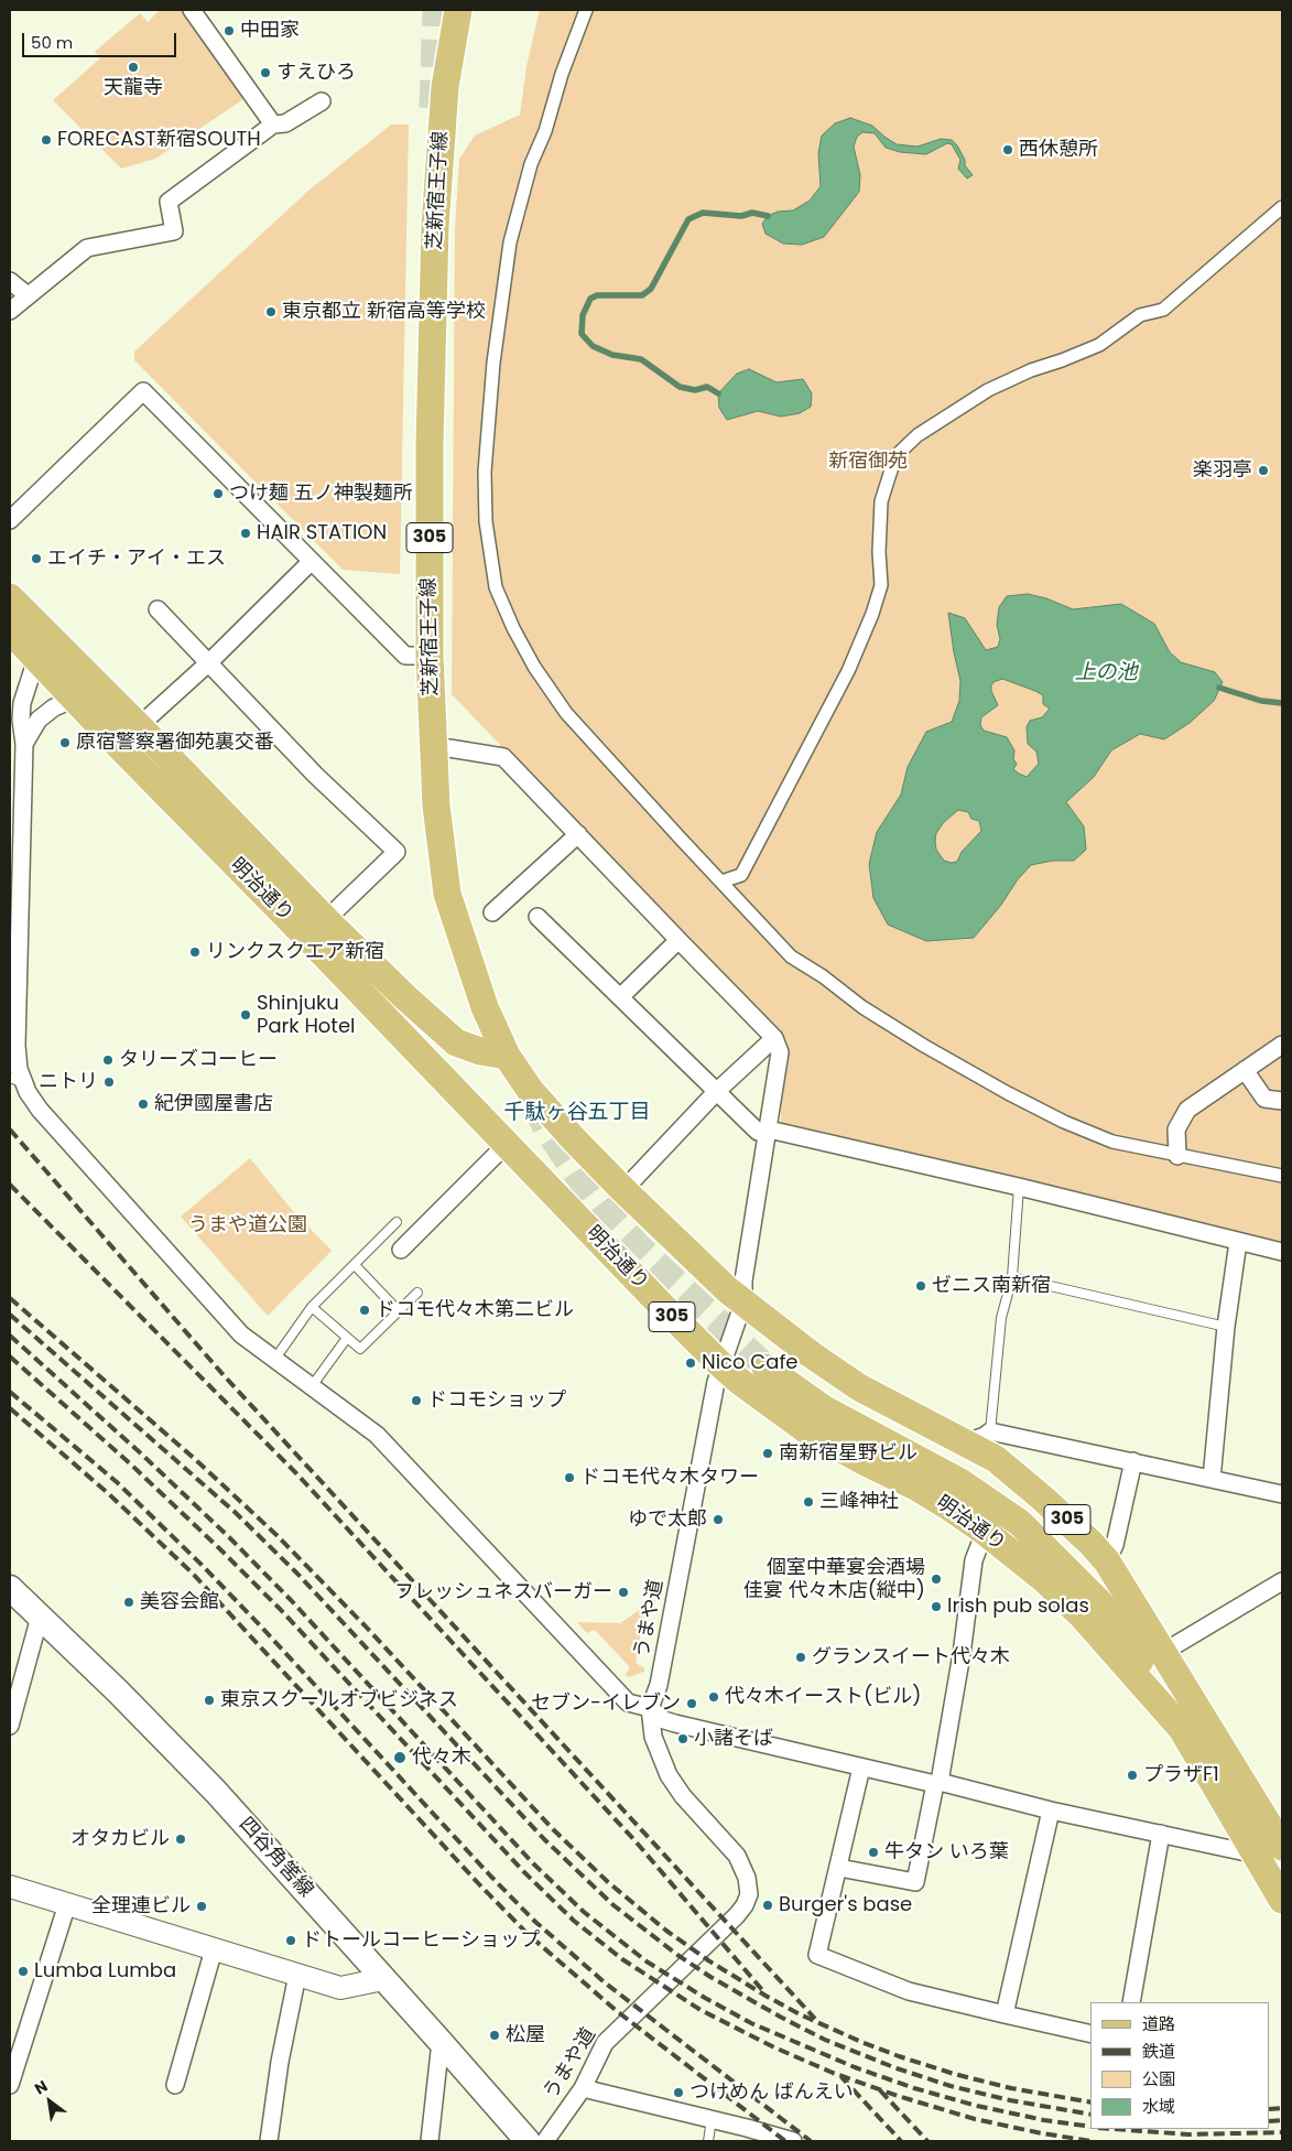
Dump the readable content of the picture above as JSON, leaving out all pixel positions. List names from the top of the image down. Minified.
{"streets":{"main road":["芝新宿王子線","305","明治通り","四谷角筈線"],"street":["うまや道"]},"crossings":[["芝新宿王子線","305"],["芝新宿王子線","明治通り"],["305","明治通り"],["305","うまや道"],["明治通り","うまや道"]],"districts":["千駄ヶ谷五丁目"],"water":["上の池"],"parks":["新宿御苑","うまや道公園"],"places":["中田家","天龍寺","すえひろ","FORECAST新宿SOUTH","西休憩所","東京都立 新宿高等学校","楽羽亭","つけ麺 五ノ神製麺所","HAIR STATION","エイチ・アイ・エス","原宿警察署御苑裏交番","リンクスクエア新宿","Shinjuku Park Hotel","タリーズコーヒー","ニトリ","紀伊國屋書店","ゼニス南新宿","ドコモ代々木第二ビル","Nico Cafe","ドコモショップ","南新宿星野ビル","ドコモ代々木タワー","三峰神社","ゆで太郎","個室中華宴会酒場 佳宴 代々木店(縦中)","フレッシュネスバーガー","美容会館","Irish pub solas","グランスイート代々木","代々木イースト(ビル)","東京スクールオブビジネス","セブン-イレブン","小諸そば","代々木","プラザF1","オタカビル","牛タン いろ葉","Burger's base","全理連ビル","ドトールコーヒーショップ","Lumba Lumba","松屋","つけめん ばんえい"],"legend":["道路","鉄道","公園","水域"],"scale_bar":"50 m","north":"top left"}
